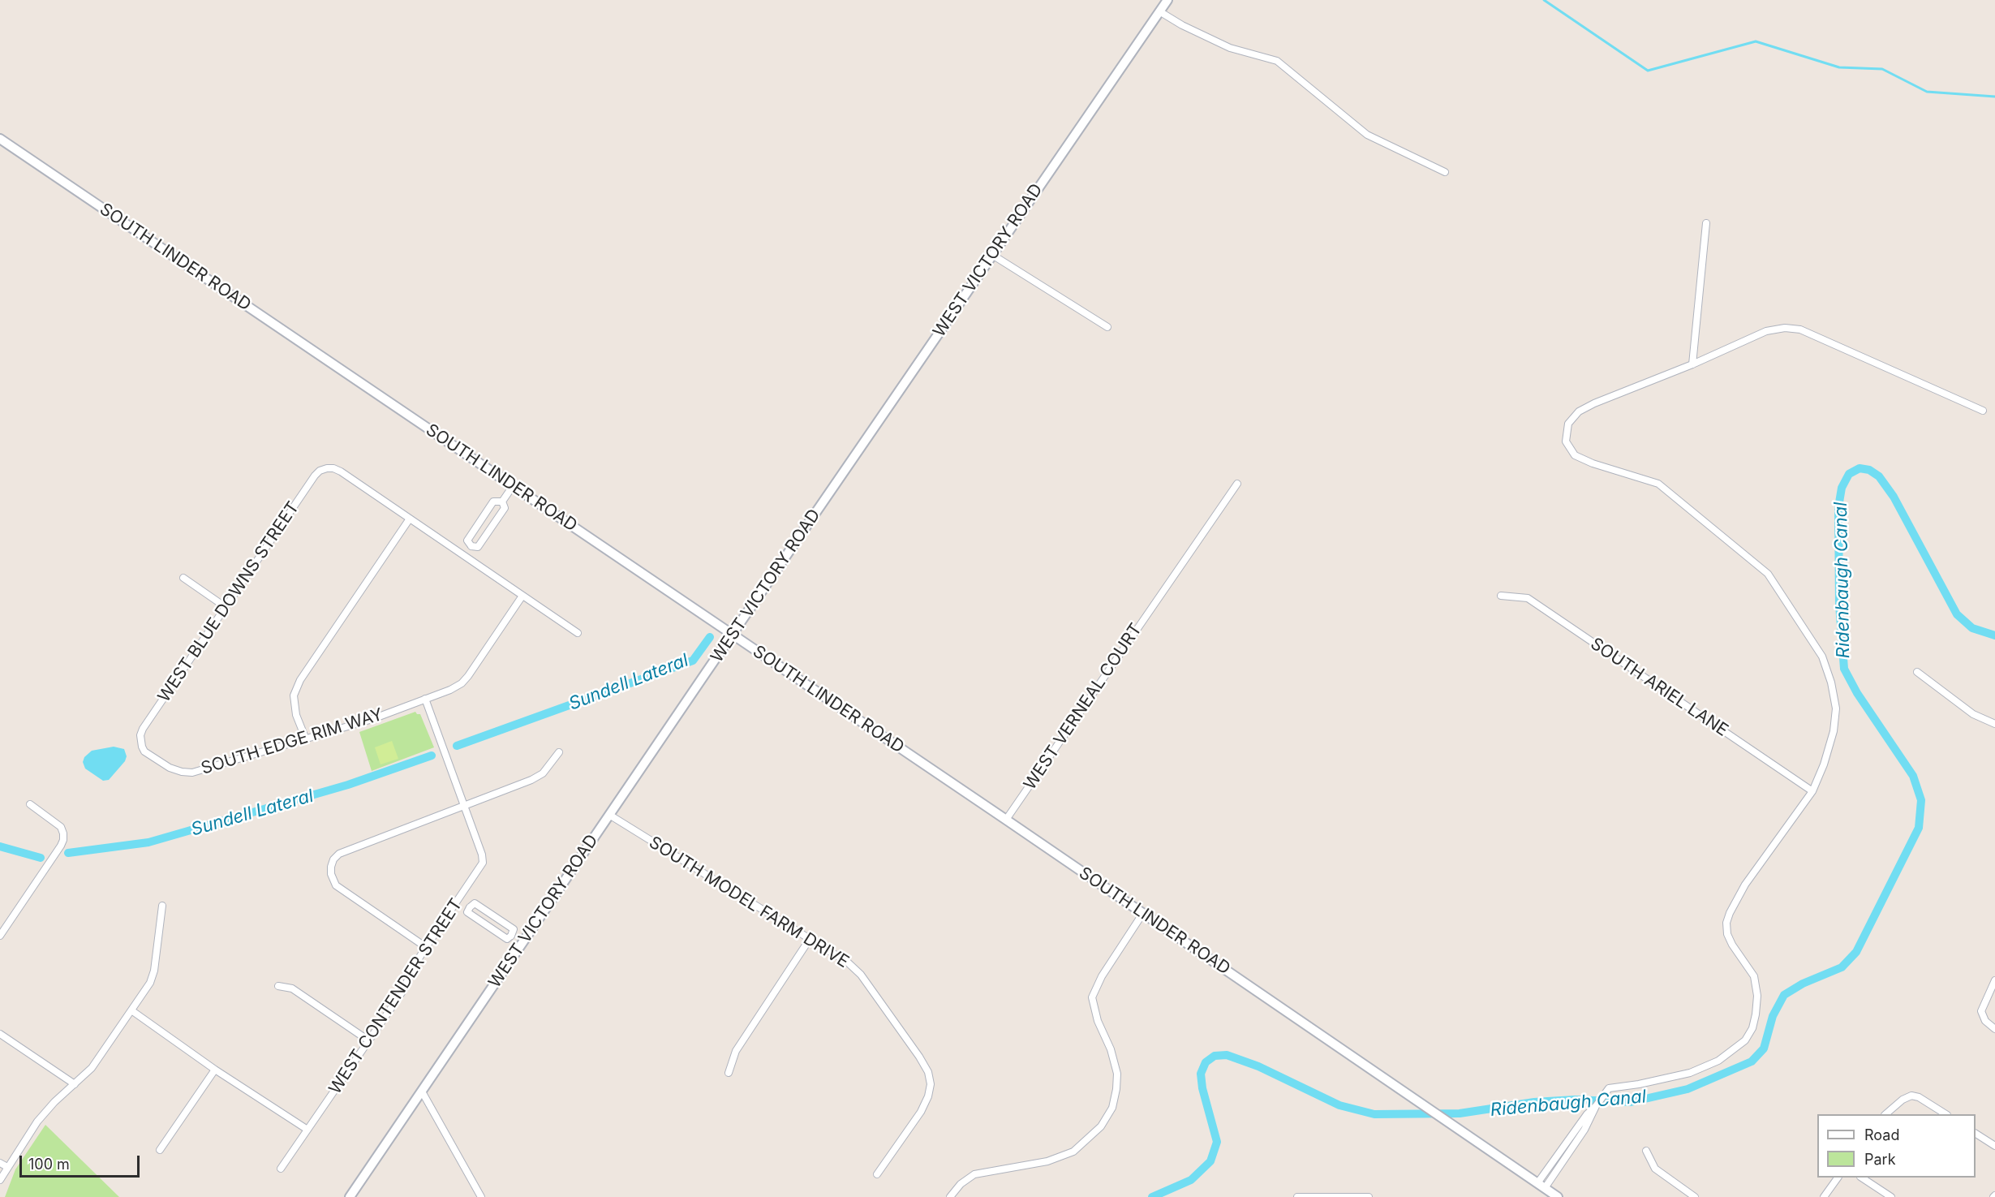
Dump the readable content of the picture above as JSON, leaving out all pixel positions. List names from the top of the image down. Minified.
{"streets":{"street":["SOUTH LINDER ROAD","WEST VICTORY ROAD","WEST BLUE DOWNS STREET","SOUTH ARIEL LANE","WEST VERNEAL COURT","SOUTH EDGE RIM WAY","SOUTH MODEL FARM DRIVE","WEST CONTENDER STREET"]},"crossings":[["SOUTH LINDER ROAD","WEST VICTORY ROAD"],["SOUTH LINDER ROAD","WEST VERNEAL COURT"],["WEST VICTORY ROAD","SOUTH MODEL FARM DRIVE"],["WEST BLUE DOWNS STREET","SOUTH EDGE RIM WAY"]],"water":["Ridenbaugh Canal","Sundell Lateral"],"legend":["Road","Park"],"scale_bar":"100 m"}
